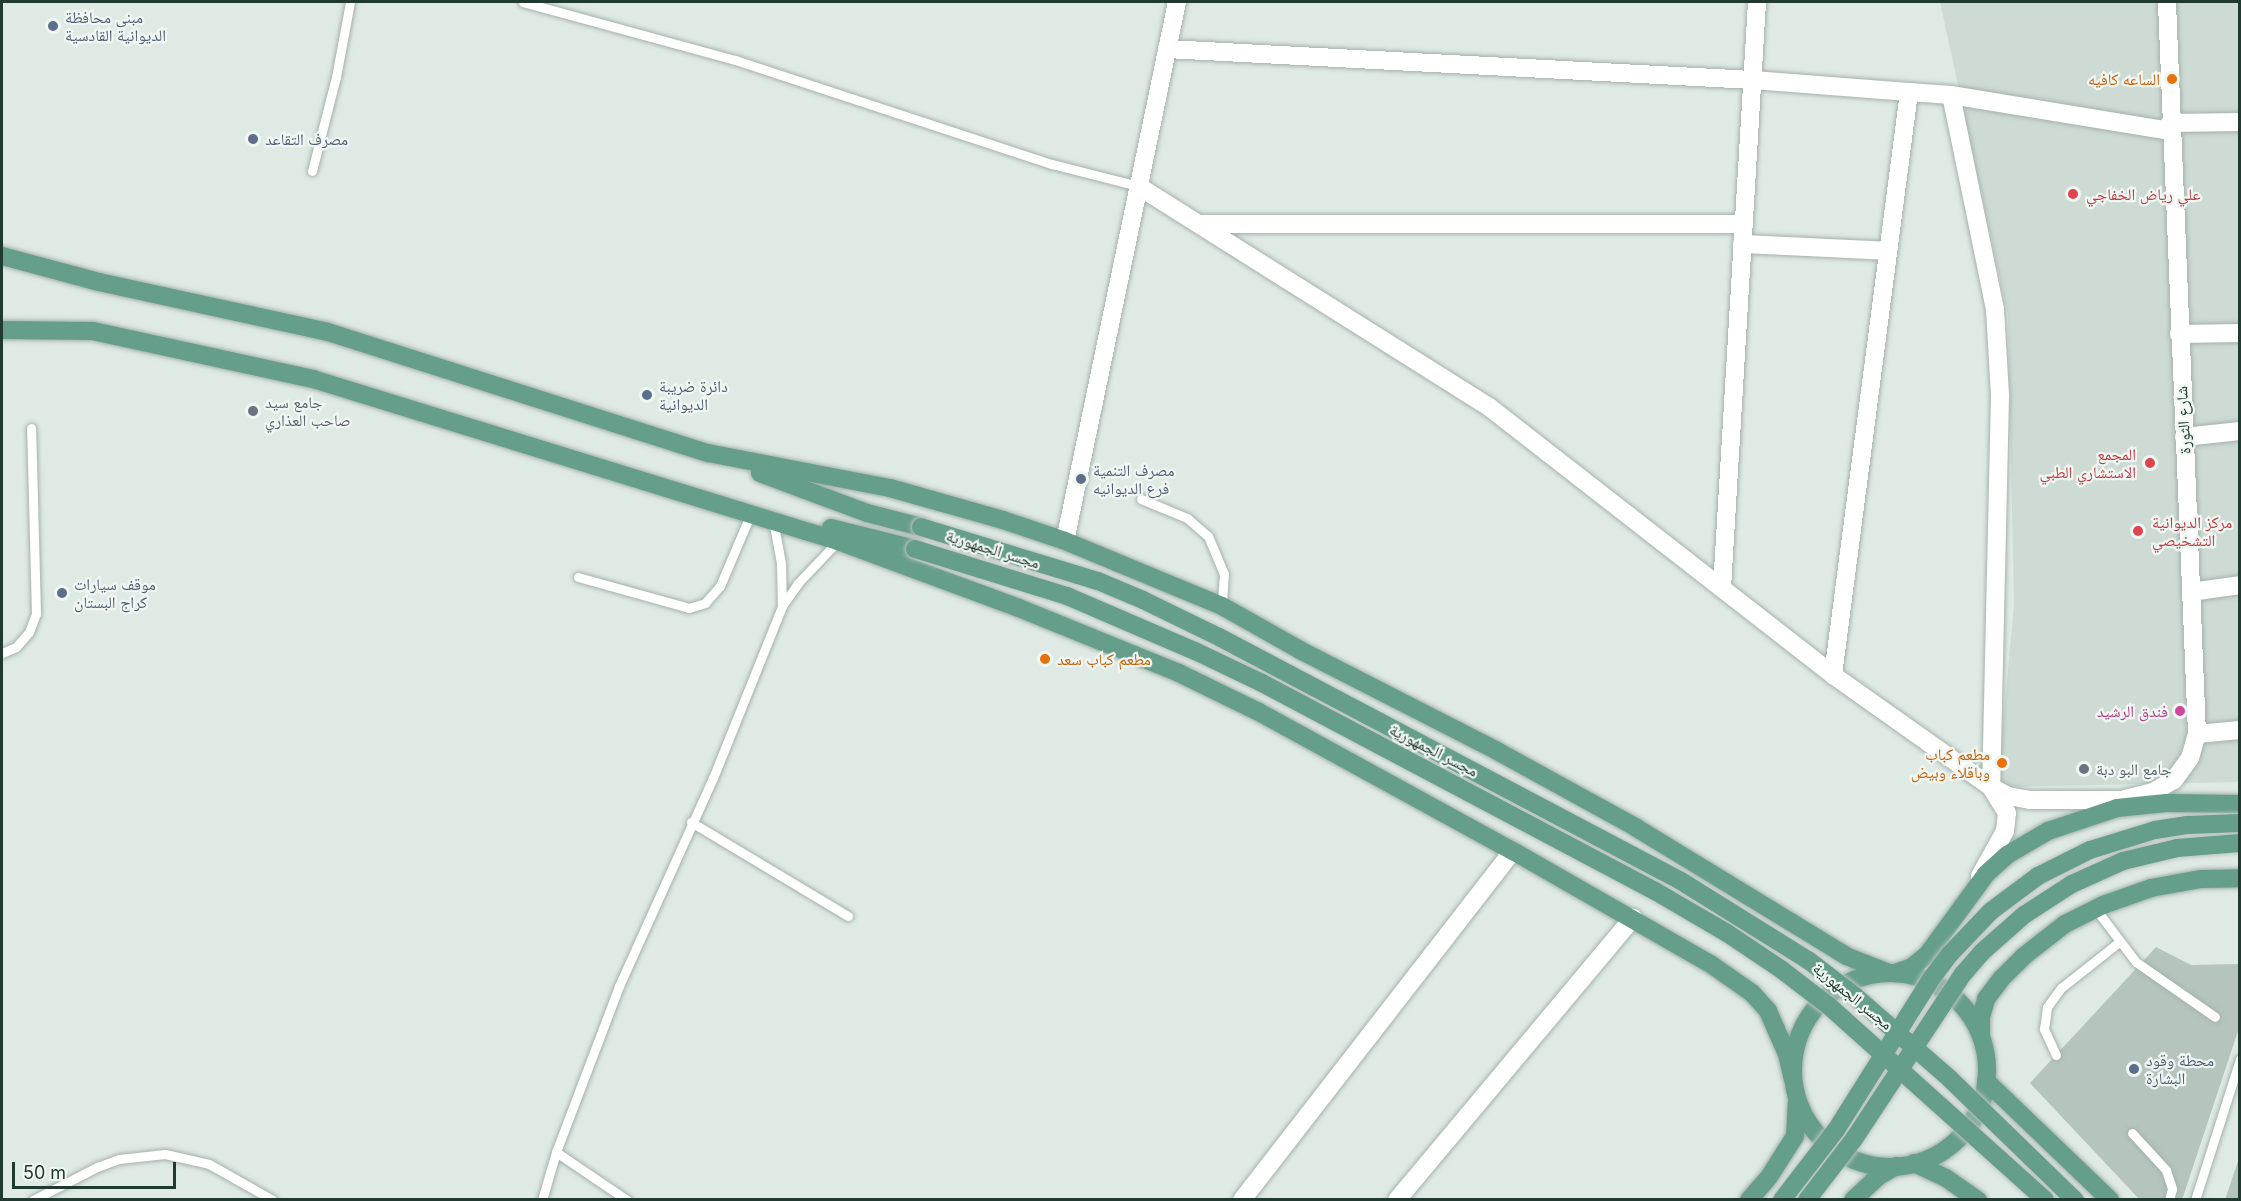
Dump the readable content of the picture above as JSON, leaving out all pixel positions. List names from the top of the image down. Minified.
{"streets":{"main road":["مجسر الجمهورية"],"street":["شارع الثورة"]},"places":["مبنى محافظة الديوانية القادسية","الساعه كافيه","مصرف التقاعد","علي رياض الخفاجي","دائرة ضريبة الديوانية","جامع سيد صاحب العذاري","المجمع الاستشاري الطبي","مصرف التنمية فرع الديوانيه","مركز الديوانية التشخيصي","موقف سيارات كراج البستان","مطعم كباب سعد","فندق الرشيد","مطعم كباب وباقلاء وبيض","جامع البو دبة","محطة وقود البشارة"],"scale_bar":"50 m"}
